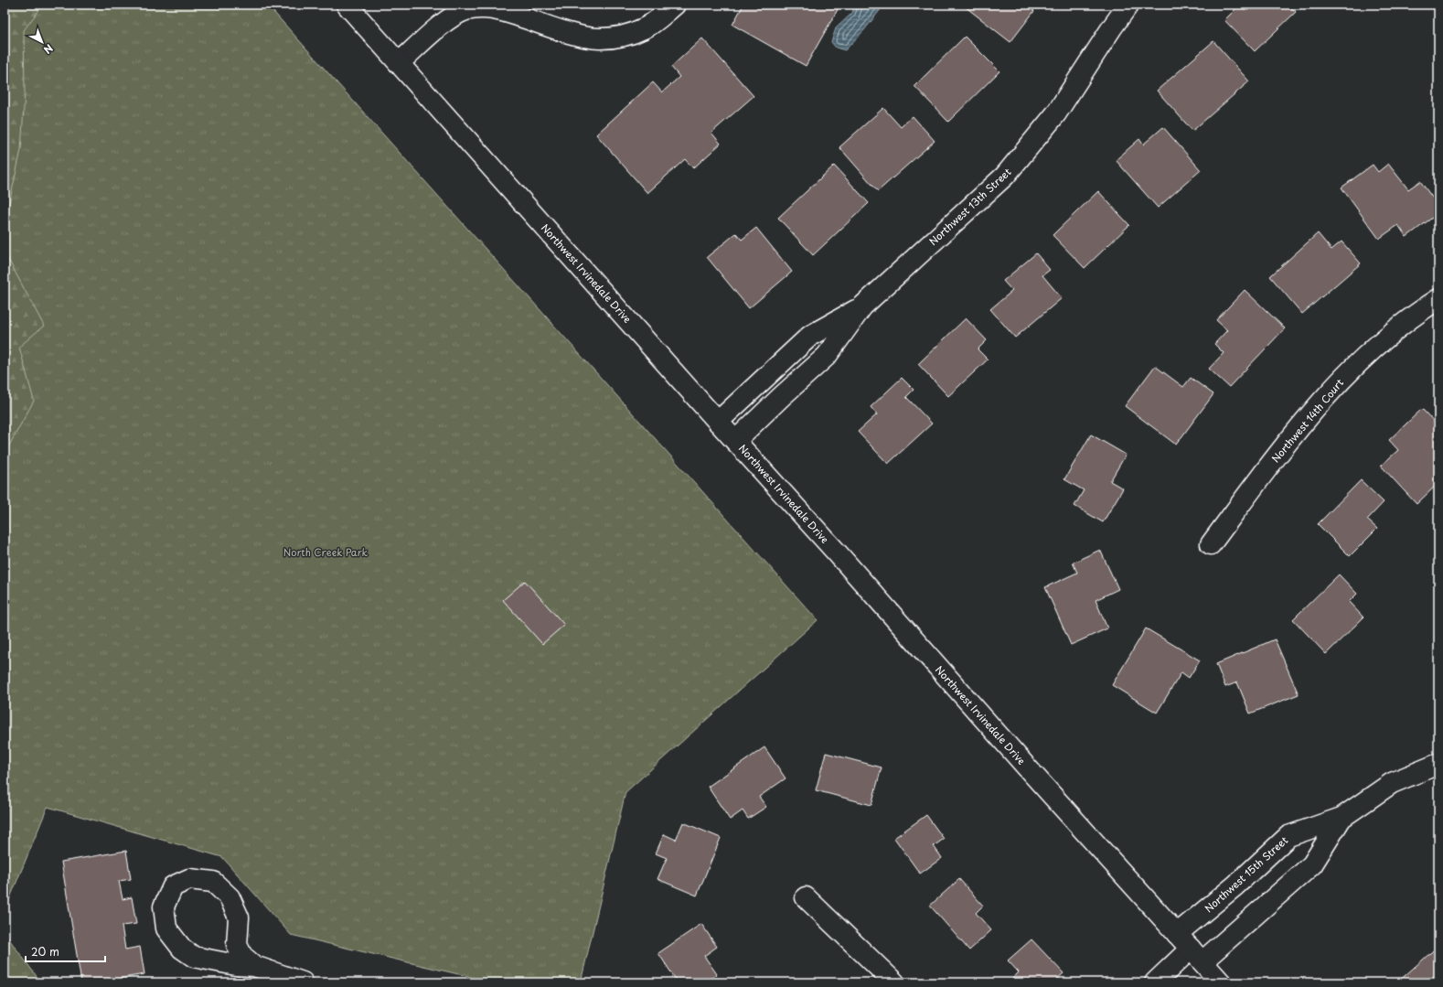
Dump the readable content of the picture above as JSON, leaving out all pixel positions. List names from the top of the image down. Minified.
{"streets":{"street":["Northwest 13th Street","Northwest Irvinedale Drive","Northwest 14th Court","Northwest 15th Street"]},"crossings":[["Northwest 13th Street","Northwest Irvinedale Drive"],["Northwest Irvinedale Drive","Northwest 15th Street"]],"parks":["North Creek Park"],"scale_bar":"20 m","north":"bottom right"}
